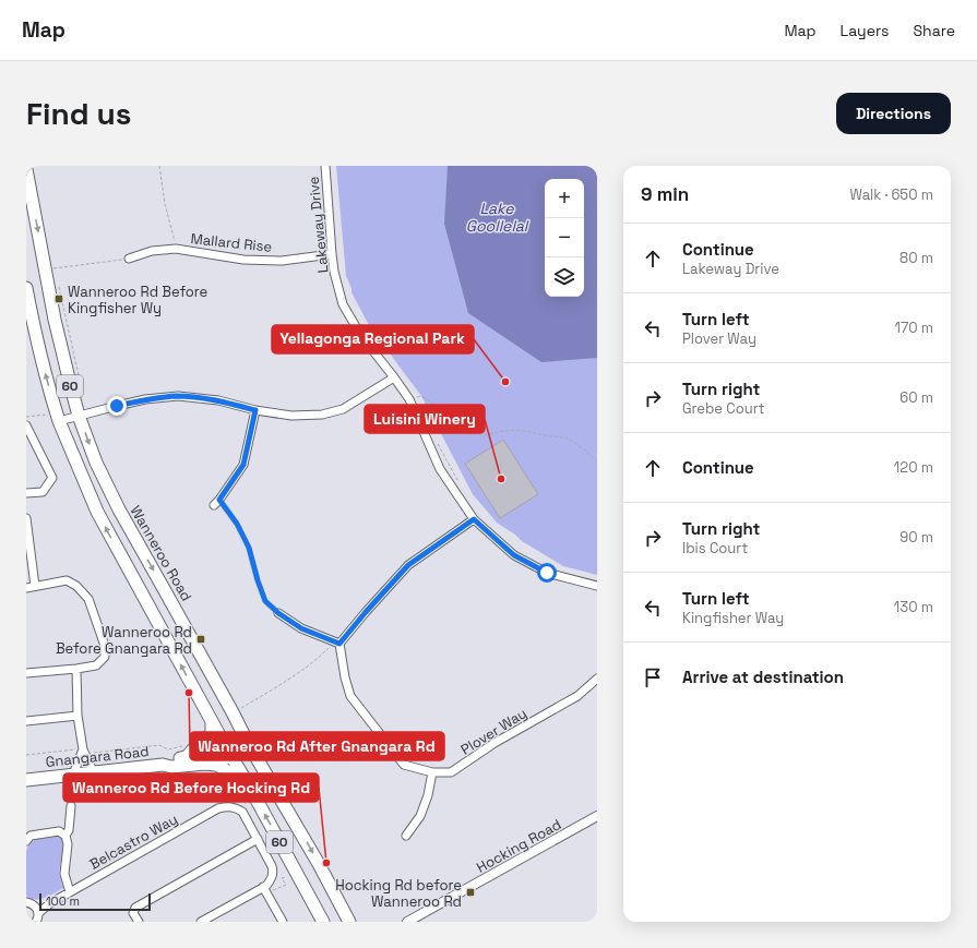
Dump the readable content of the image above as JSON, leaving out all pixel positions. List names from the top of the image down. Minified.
{"streets":{"main road":["60","Wanneroo Road","Gnangara Road"],"street":["Lakeway Drive","Mallard Rise","Plover Way","Belcastro Way","Hocking Road"]},"crossings":[["Lakeway Drive","Mallard Rise"],["60","Gnangara Road"],["Wanneroo Road","Gnangara Road"]],"water":["Lake Goollelal"],"places":{"transit":["Wanneroo Rd Before Kingfisher Wy","Wanneroo Rd Before Gnangara Rd","Hocking Rd before Wanneroo Rd"],"other":["Yellagonga Regional Park","Luisini Winery","Wanneroo Rd After Gnangara Rd","Wanneroo Rd Before Hocking Rd"]},"scale_bar":"100 m","page":{"header":"Map","nav":["Map","Layers","Share"],"buttons":"Directions","title":"Find us","heading":["9 min","Walk · 650 m"],"map_buttons":["+","−"],"list":[["Continue","Lakeway Drive","80 m"],["Turn left","Plover Way","170 m"],["Turn right","Grebe Court","60 m"],["Continue","120 m"],["Turn right","Ibis Court","90 m"],["Turn left","Kingfisher Way","130 m"],"Arrive at destination"],"scale":"100 m"}}
